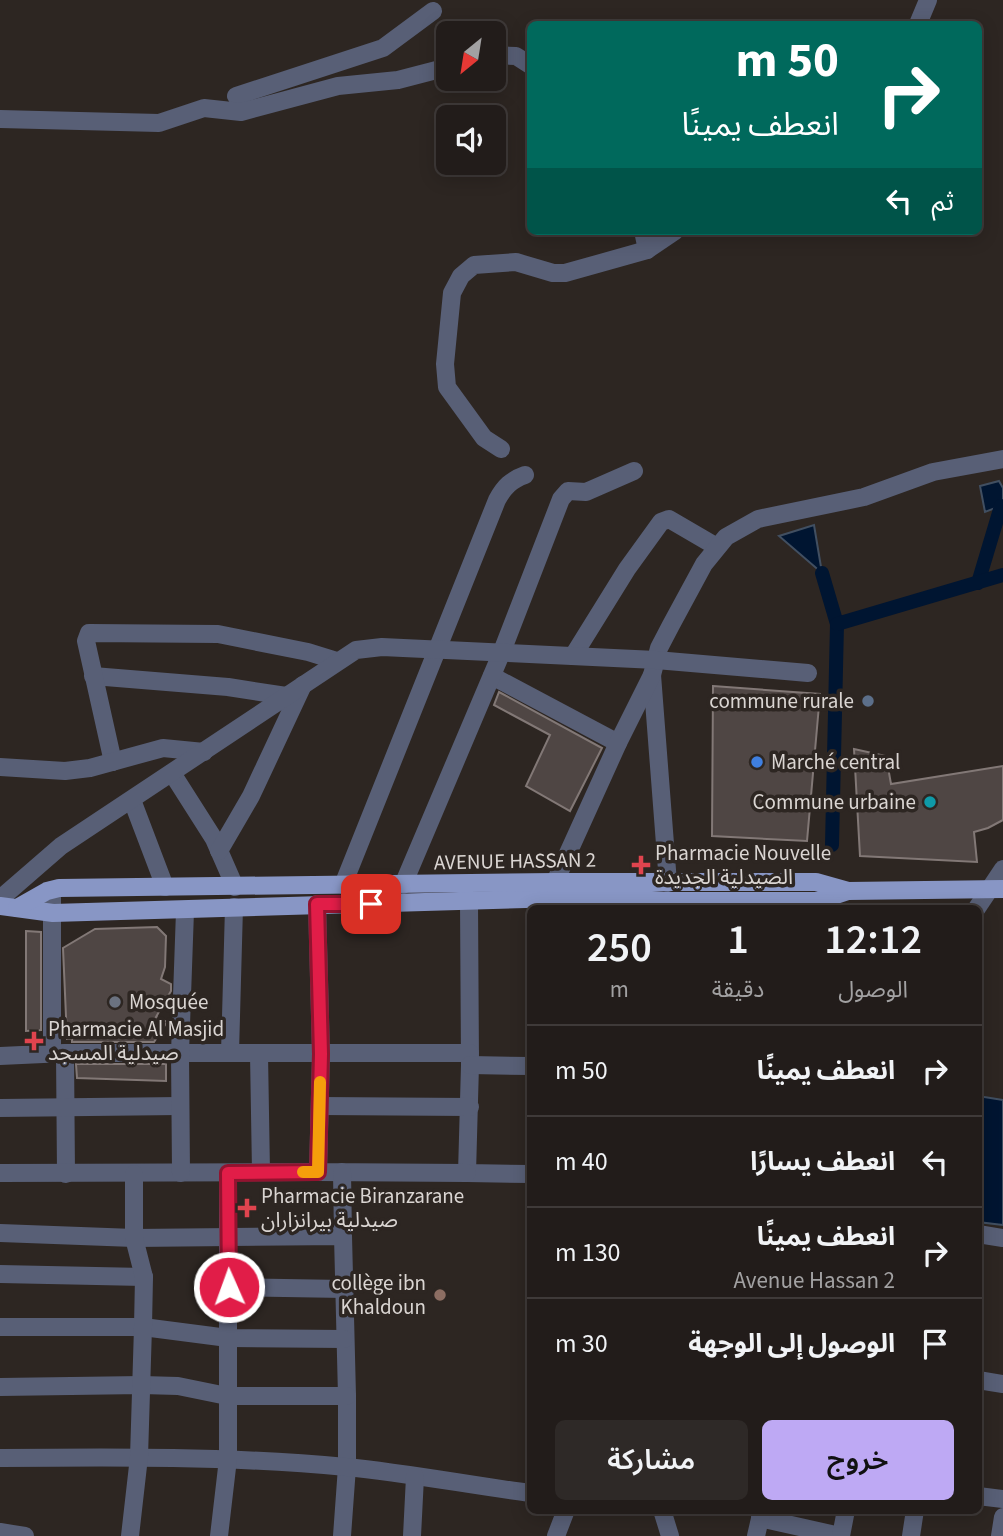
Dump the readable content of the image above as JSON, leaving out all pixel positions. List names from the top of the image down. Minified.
{"streets":{"main road":["AVENUE HASSAN 2"]},"places":{"other":["commune rurale","Marché central","Commune urbaine","Mosquée","collège ibn Khaldoun"],"health":["Pharmacie Nouvelle الصيدلية الجديدة","Pharmacie Al Masjid صيدلية المسجد","Pharmacie Biranzarane صيدلية بيرانزاران"]},"north":"bottom left","page":{"turn":["50 m","انعطف يمينًا"],"then":"ثم","eta":["12:12","الوصول","1","دقيقة","250","m"],"list":[{"name":"انعطف يمينًا","value":"50 m"},{"name":"انعطف يسارًا","value":"40 m"},{"name":"انعطف يمينًا","note":"Avenue Hassan 2","value":"130 m"},{"name":"الوصول إلى الوجهة","value":"30 m"}],"buttons":["خروج","مشاركة"]}}
